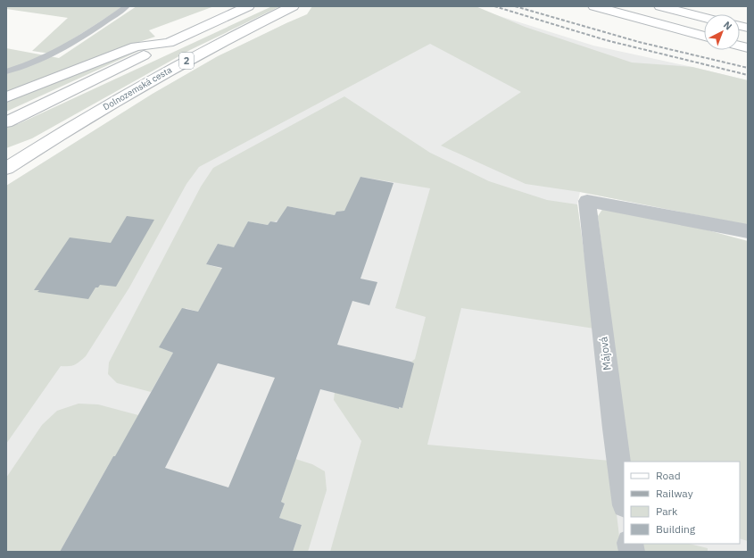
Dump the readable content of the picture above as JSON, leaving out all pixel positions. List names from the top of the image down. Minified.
{"streets":{"main road":["2","Dolnozemská cesta"],"street":["Májová"]},"legend":["Road","Railway","Park","Building"],"north":"top right"}
